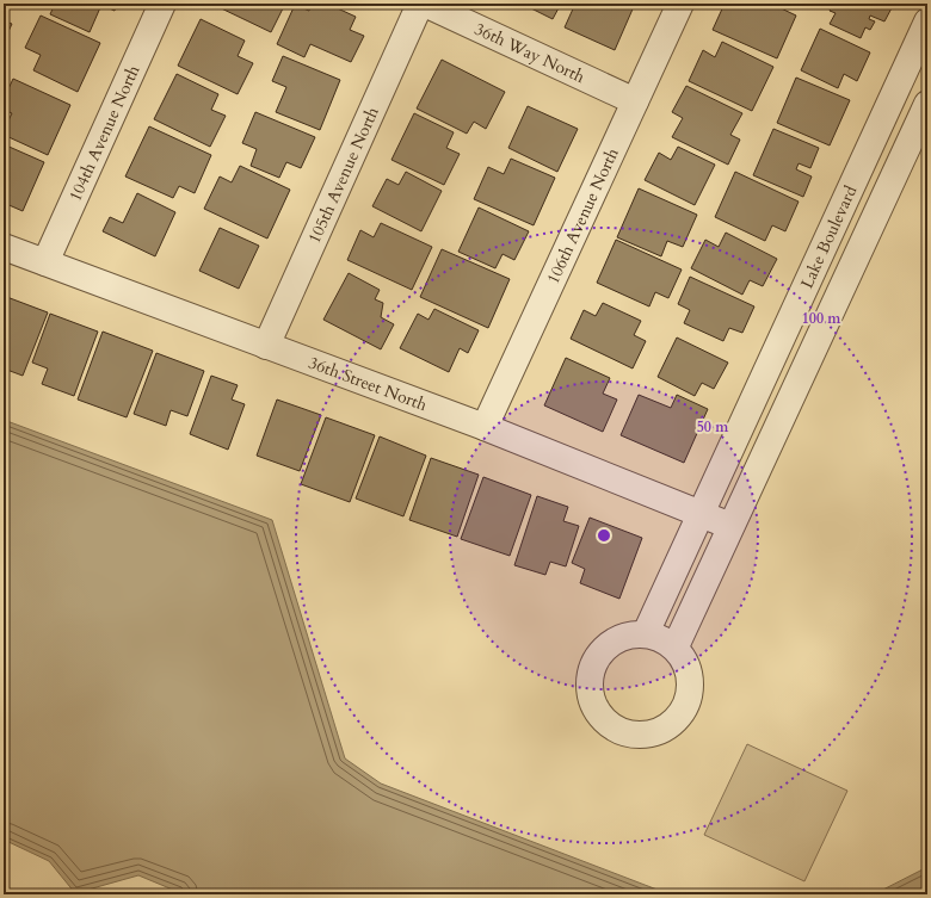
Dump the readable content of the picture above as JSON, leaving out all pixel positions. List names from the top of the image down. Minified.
{"streets":{"street":["36th Way North","104th Avenue North","105th Avenue North","106th Avenue North","Lake Boulevard","36th Street North"]},"crossings":[["36th Way North","106th Avenue North"],["104th Avenue North","36th Street North"],["105th Avenue North","36th Street North"],["106th Avenue North","36th Street North"],["Lake Boulevard","36th Street North"]],"rings":["100 m","50 m"]}
